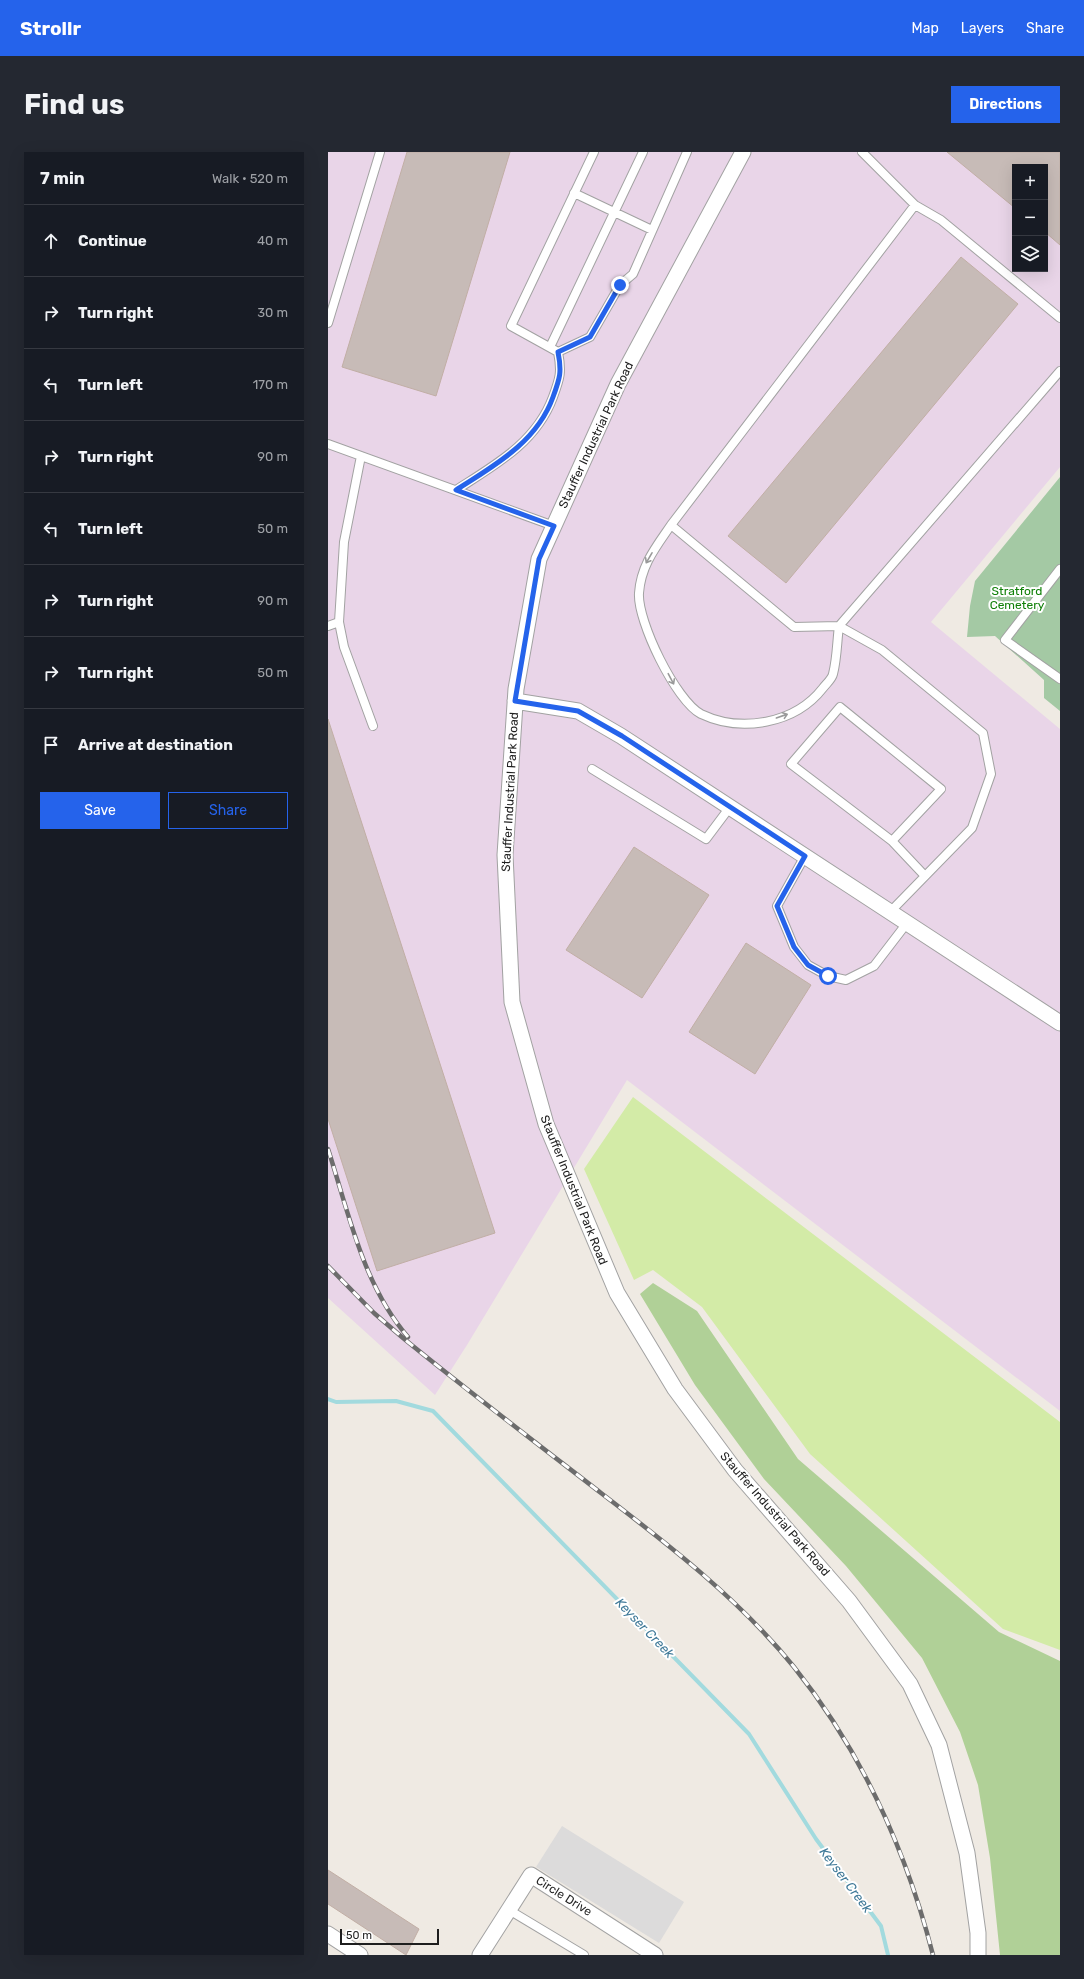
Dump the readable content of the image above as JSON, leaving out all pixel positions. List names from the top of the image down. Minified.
{"streets":{"street":["Stauffer Industrial Park Road","Circle Drive"]},"water":["Keyser Creek"],"parks":["Stratford Cemetery"],"scale_bar":"50 m","page":{"header":"Strollr","nav":["Map","Layers","Share"],"buttons":["Directions",["Save","Share"]],"title":"Find us","heading":["7 min","Walk · 520 m"],"map_buttons":["+","−"],"list":[["Continue","40 m"],["Turn right","30 m"],["Turn left","170 m"],["Turn right","90 m"],["Turn left","50 m"],["Turn right","90 m"],["Turn right","50 m"],"Arrive at destination"],"scale":"50 m"}}
